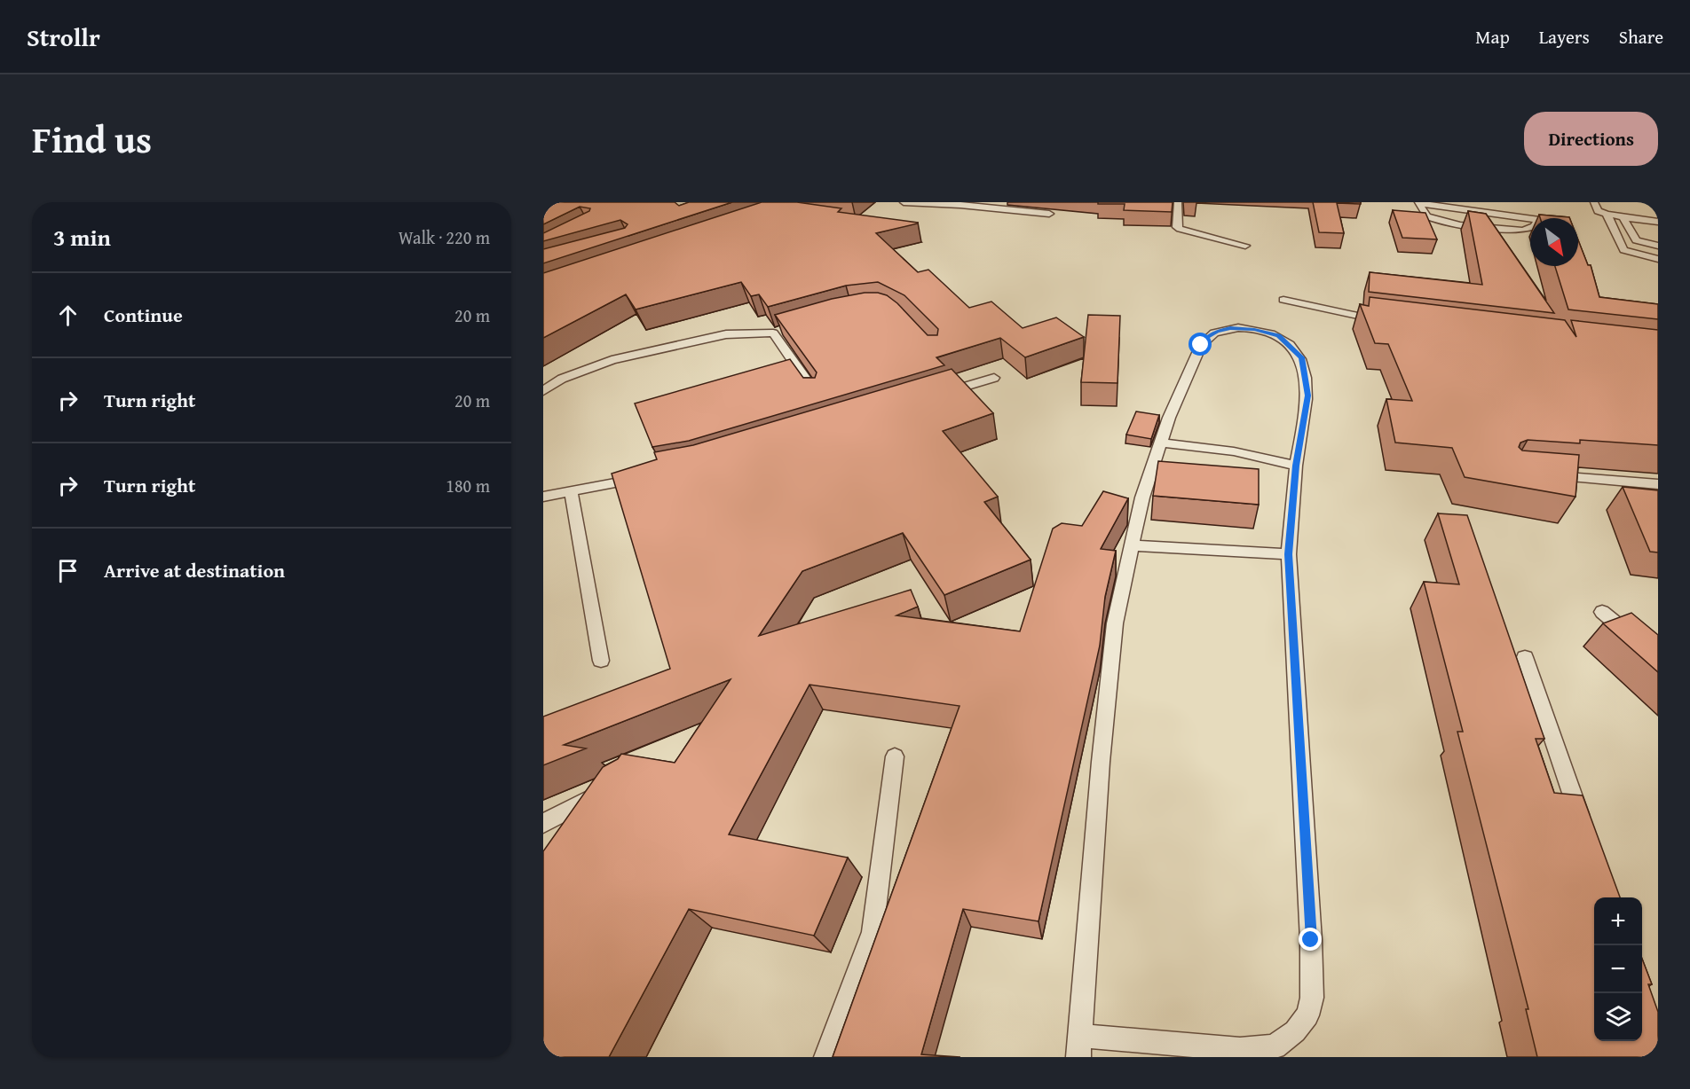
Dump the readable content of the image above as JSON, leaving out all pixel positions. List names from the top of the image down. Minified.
{"north":"bottom right","page":{"header":"Strollr","nav":["Map","Layers","Share"],"title":"Find us","buttons":"Directions","heading":["3 min","Walk · 220 m"],"list":[["Continue","20 m"],["Turn right","20 m"],["Turn right","180 m"],"Arrive at destination"],"map_buttons":["+","−"]}}
